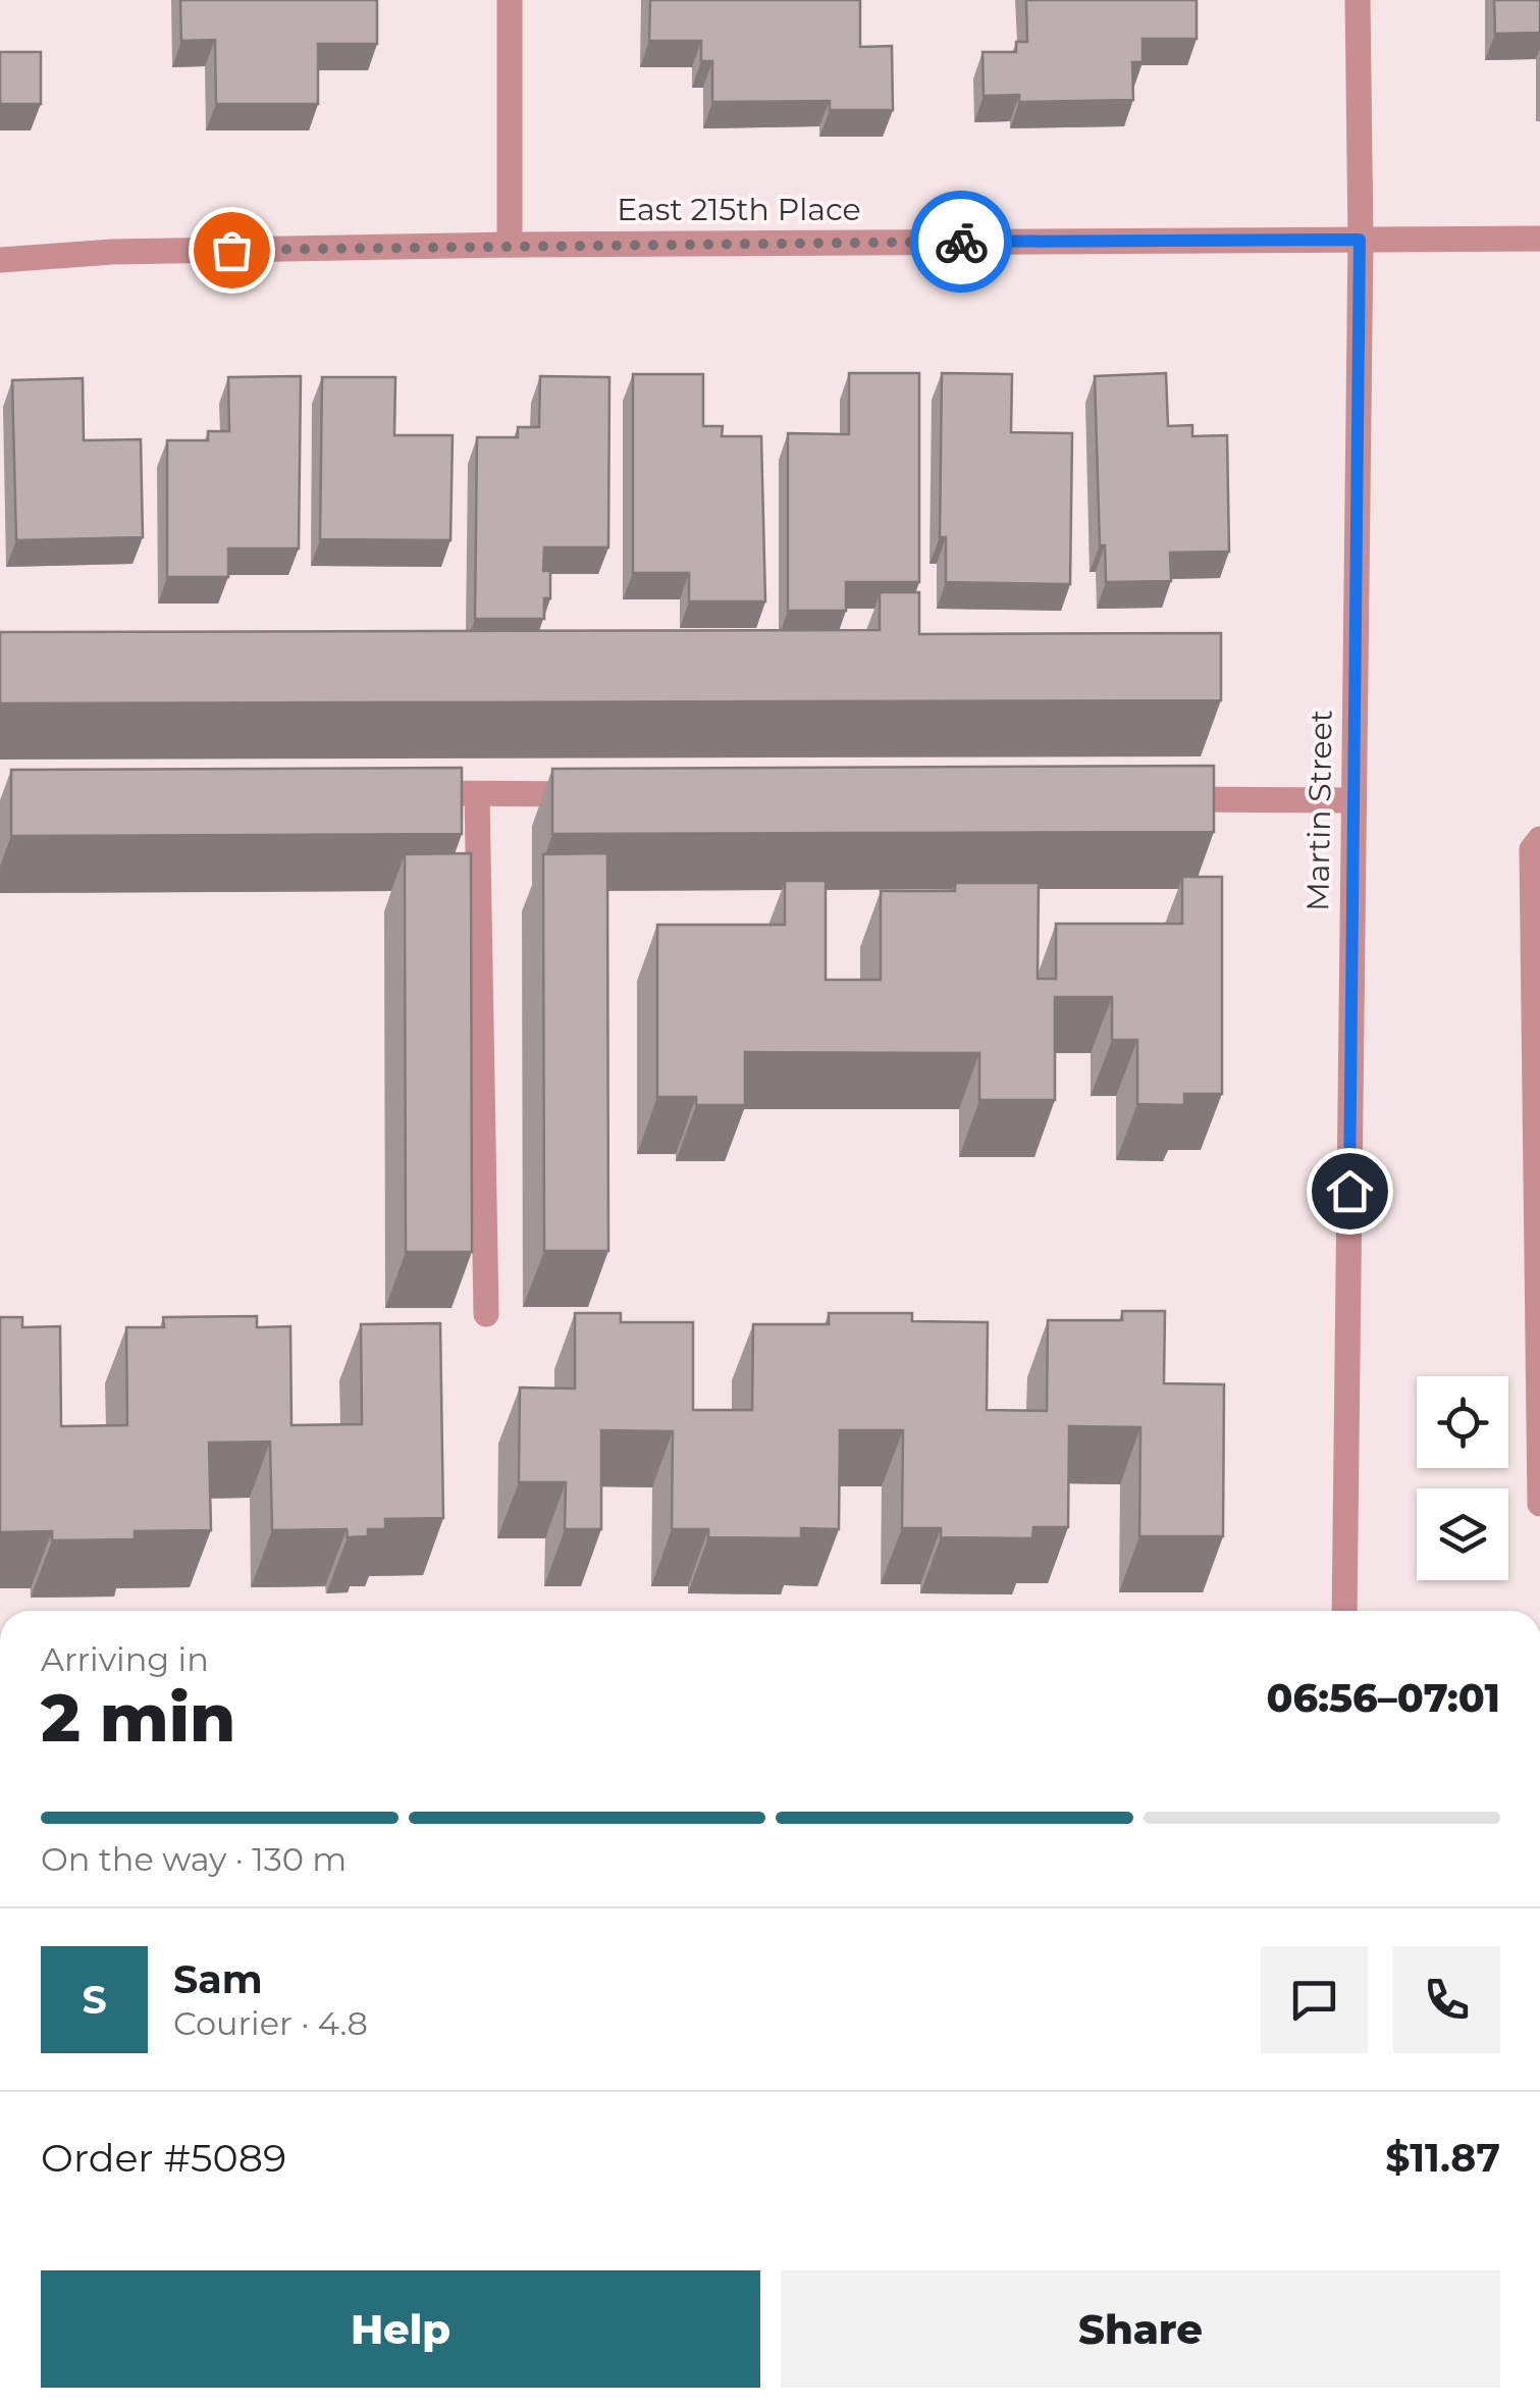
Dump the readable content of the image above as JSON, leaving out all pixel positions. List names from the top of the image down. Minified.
{"streets":{"street":["East 215th Place","Martin Street"]},"crossings":[["East 215th Place","Martin Street"]],"page":{"heading":["2 min","Arriving in","06:56–07:01"],"panel":["Sam","Courier · 4.8","Order #5089","$11.87"],"bar":"On the way · 130 m","round":"S","buttons":["Help","Share"]}}
